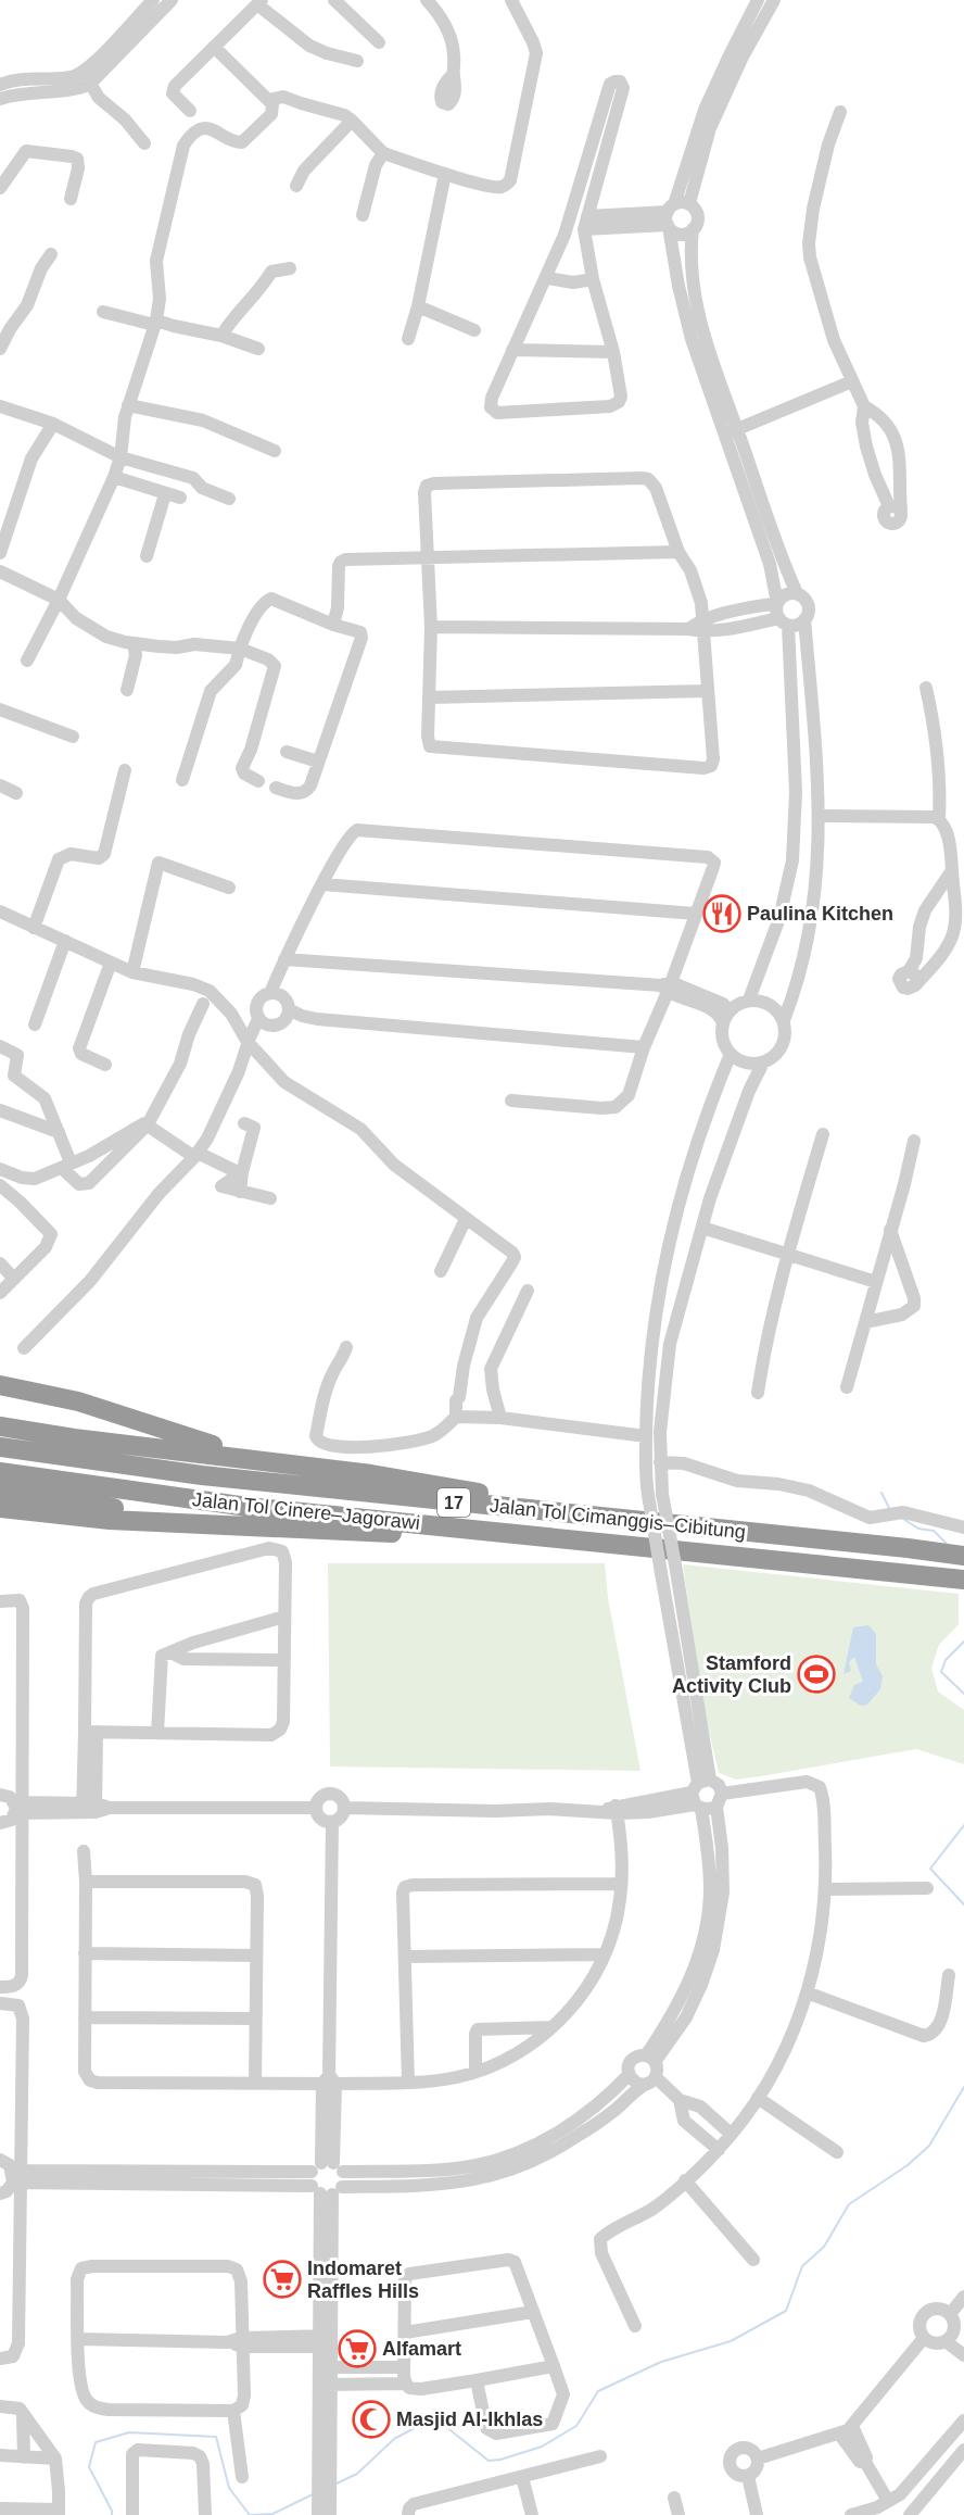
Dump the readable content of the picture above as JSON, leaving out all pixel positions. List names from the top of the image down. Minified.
{"streets":{"highway":["17","Jalan Tol Cinere–Jagorawi","Jalan Tol Cimanggis–Cibitung"]},"crossings":[["Jalan Tol Cinere–Jagorawi","Jalan Tol Cimanggis–Cibitung"]],"places":{"restaurant":["Paulina Kitchen"],"sports":["Stamford Activity Club"],"supermarket":["Indomaret Raffles Hills","Alfamart"],"mosque":["Masjid Al-Ikhlas"]}}
